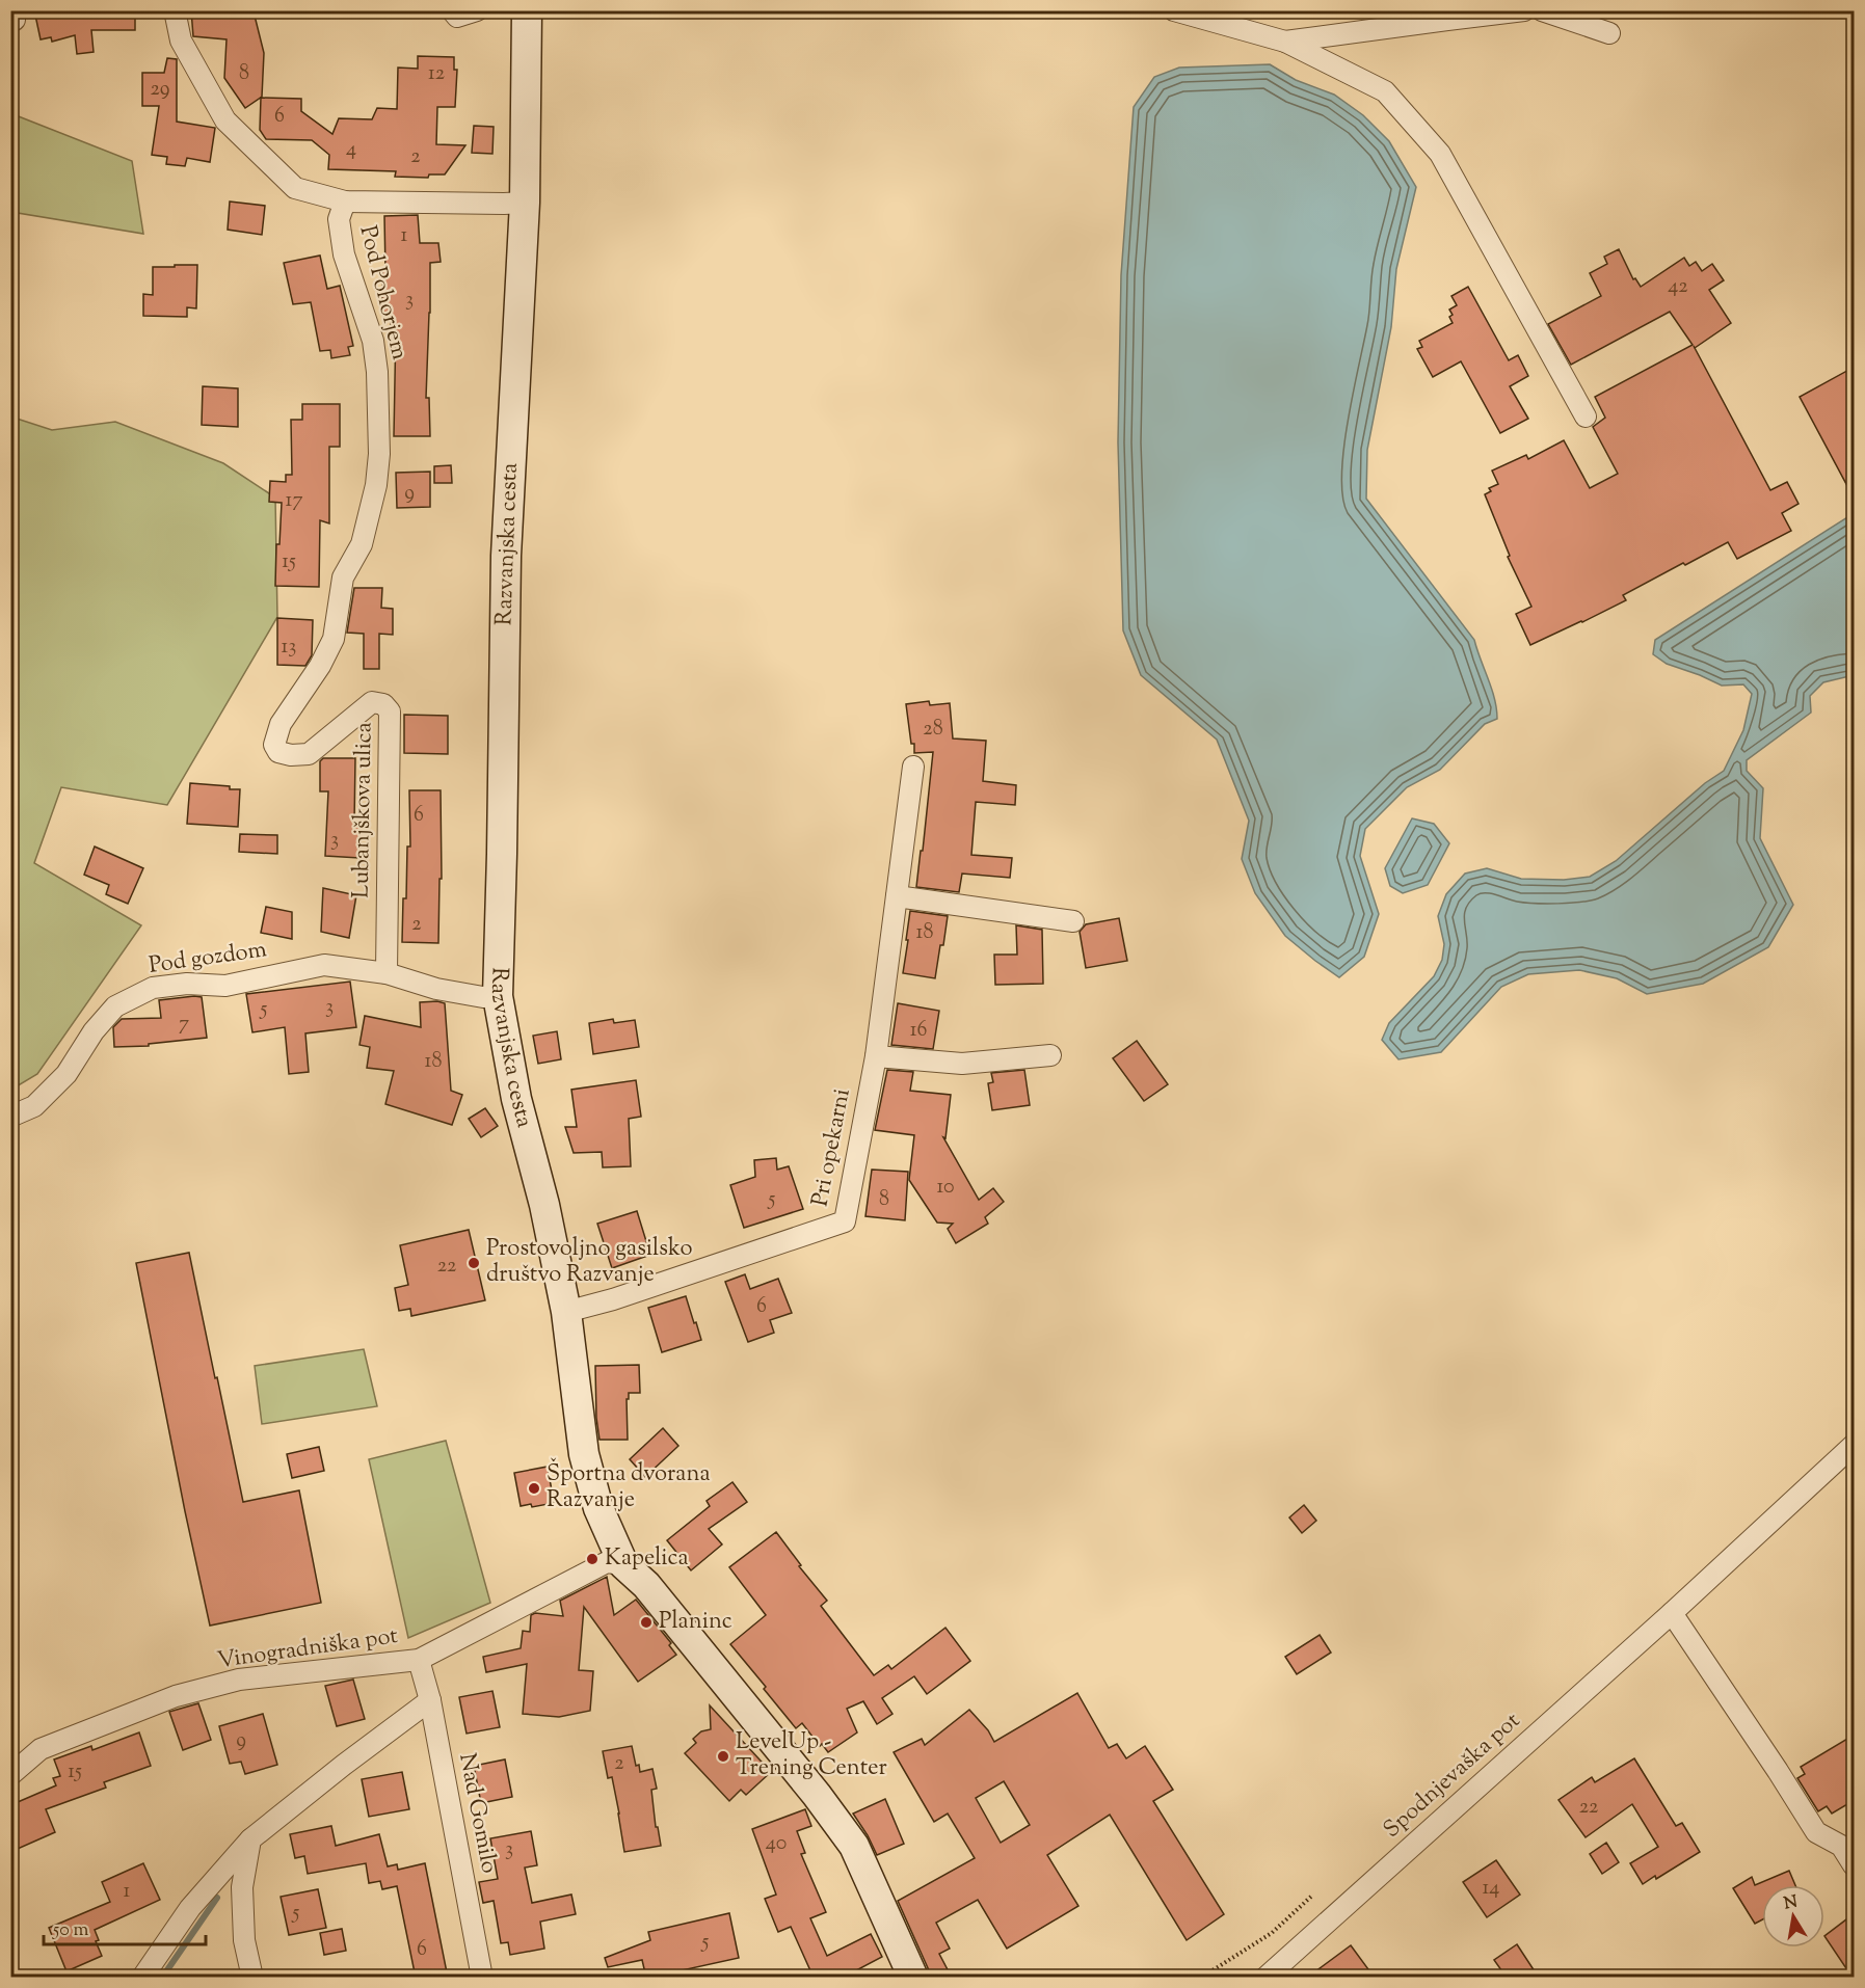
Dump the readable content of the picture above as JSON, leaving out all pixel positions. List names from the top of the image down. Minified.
{"streets":{"street":["Pod Pohorjem","Razvanjska cesta","Lubanjškova ulica","Pod gozdom","Pri opekarni","Vinogradniška pot","Spodnjevaška pot","Nad Gomilo"]},"crossings":[["Pod Pohorjem","Razvanjska cesta"],["Pod Pohorjem","Lubanjškova ulica"],["Razvanjska cesta","Pod gozdom"],["Razvanjska cesta","Pri opekarni"],["Razvanjska cesta","Vinogradniška pot"],["Lubanjškova ulica","Pod gozdom"],["Vinogradniška pot","Nad Gomilo"]],"places":["Prostovoljno gasilsko društvo Razvanje","Športna dvorana Razvanje","Kapelica","Planinc","LevelUp - Trening Center"],"house_numbers":["8","12","29","6","4","2","1","42","3","9","17","15","13","28","6","3","2","18","3","5","7","16","18","10","5","8","22","6","9","2","15","22","40","3","14","1","5","5","6"],"scale_bar":"50 m","north":"top"}
